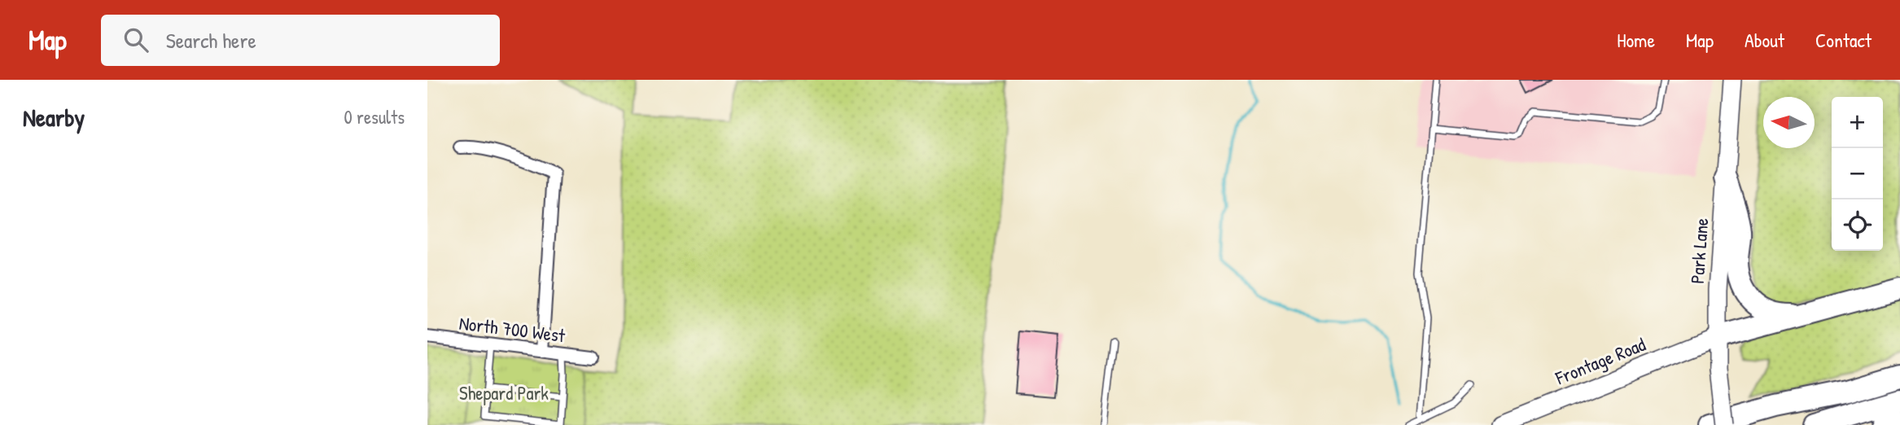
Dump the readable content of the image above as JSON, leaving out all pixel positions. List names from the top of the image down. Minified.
{"streets":{"main road":["Park Lane","Frontage Road"],"street":["North 700 West"]},"crossings":[["Park Lane","Frontage Road"]],"parks":["Shepard Park"],"north":"left","page":{"header":"Map","search":"Search here","nav":["Home","Map","About","Contact"],"heading":["Nearby","0 results"],"map_buttons":["+","−"]}}
